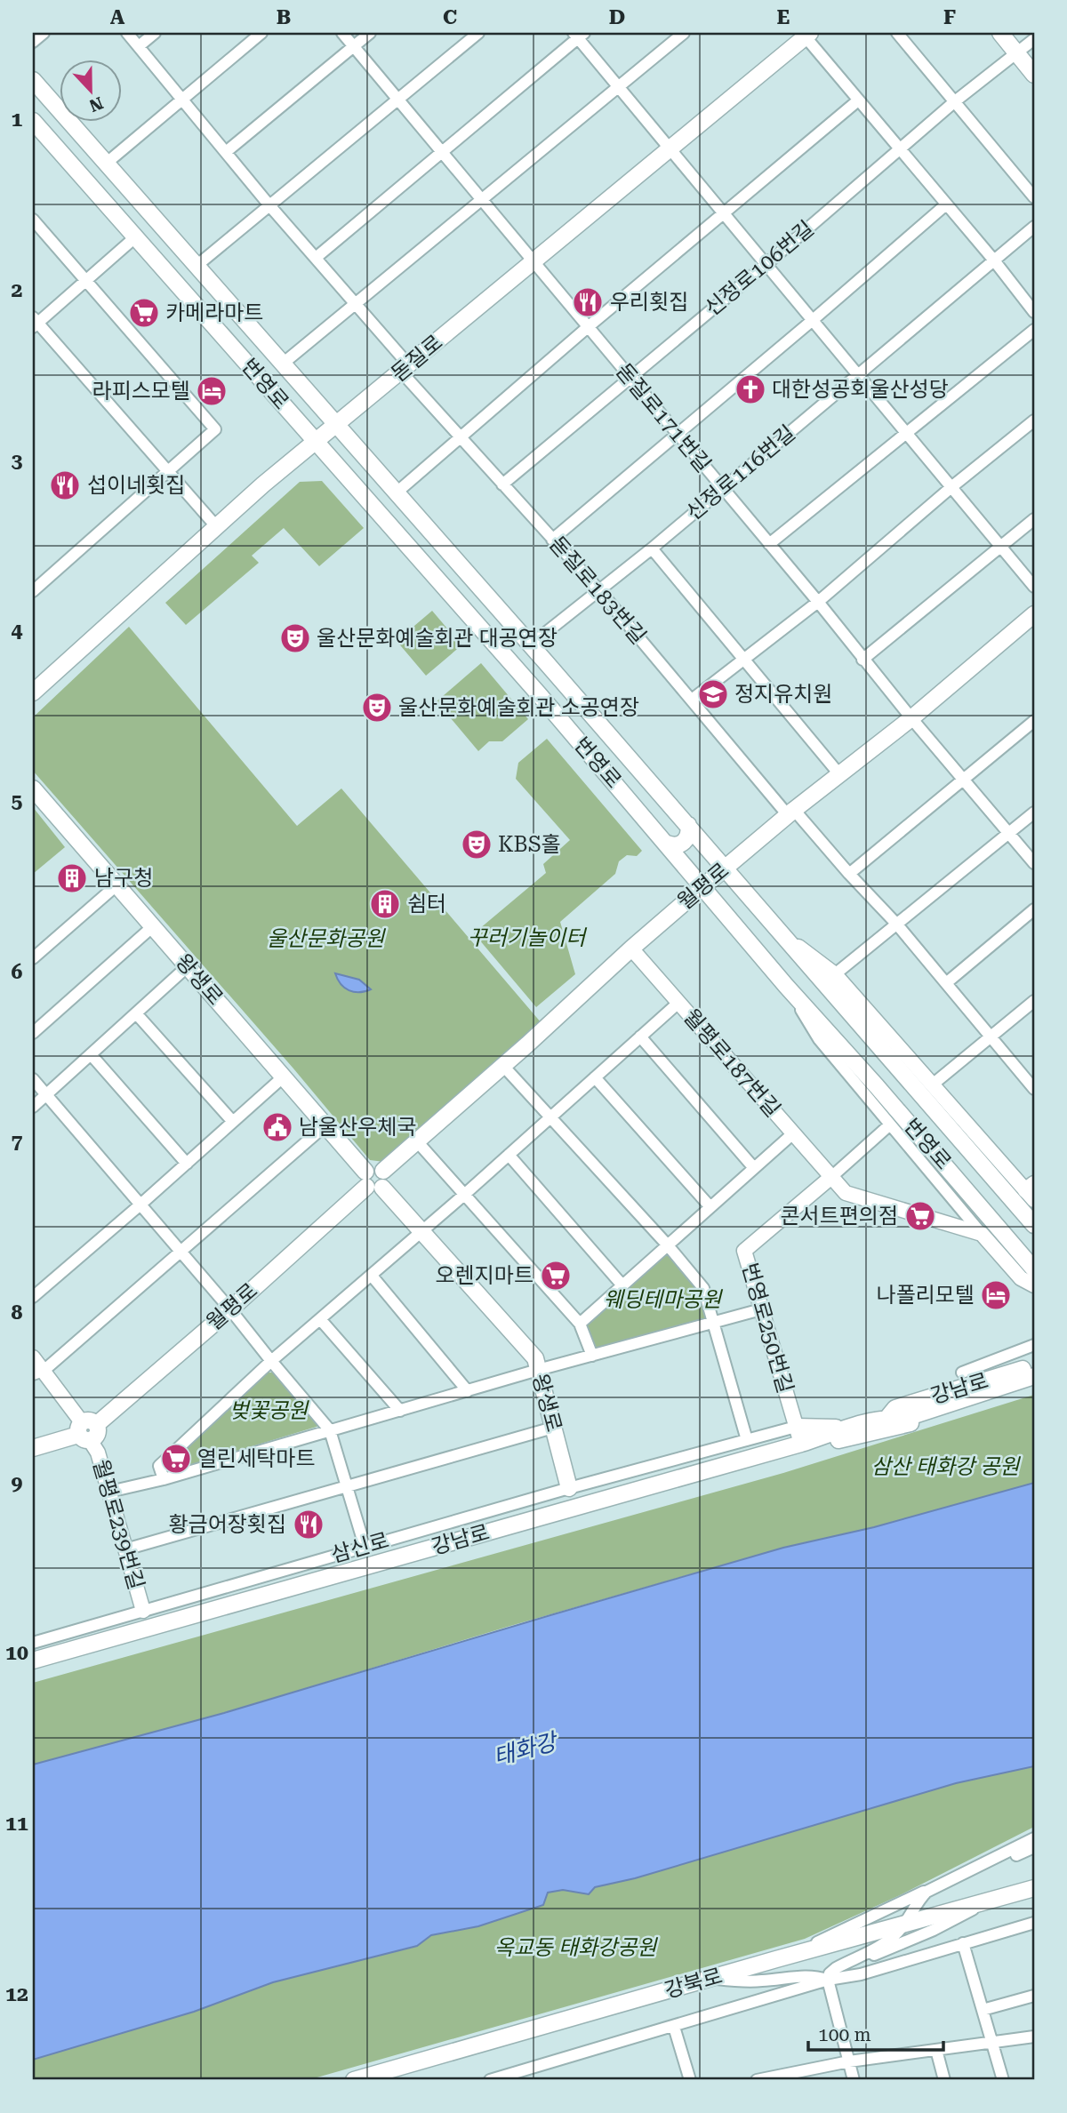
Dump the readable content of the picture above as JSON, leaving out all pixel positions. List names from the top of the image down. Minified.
{"streets":{"main road":["돋질로","번영로","월평로","왕생로","강남로","강북로"],"street":["신정로106번길","돋질로171번길","신정로116번길","돋질로183번길","월평로187번길","번영로250번길","월평로239번길","삼신로"]},"crossings":[["신정로106번길","돋질로171번길"],["신정로106번길","돋질로183번길"],["돋질로","번영로"],["돋질로","돋질로171번길"],["돋질로","돋질로183번길"],["번영로","신정로116번길"],["번영로","월평로"],["돋질로171번길","신정로116번길"],["돋질로171번길","월평로"],["신정로116번길","돋질로183번길"],["돋질로183번길","월평로"],["월평로","왕생로"],["월평로","월평로187번길"],["월평로","월평로239번길"],["왕생로","삼신로"],["월평로187번길","번영로250번길"],["번영로250번길","강남로"],["번영로250번길","삼신로"],["월평로239번길","삼신로"]],"water":["태화강"],"parks":["꾸러기놀이터","울산문화공원","웨딩테마공원","벚꽃공원","삼산 태화강 공원","옥교동 태화강공원"],"places":{"restaurant":["우리횟집","섭이네횟집","황금어장횟집"],"supermarket":["카메라마트","콘서트편의점","오렌지마트","열린세탁마트"],"church":["대한성공회울산성당"],"hotel":["라피스모텔","나폴리모텔"],"theatre":["울산문화예술회관 대공연장","울산문화예술회관 소공연장","KBS홀"],"school or university":["정지유치원"],"building":["남구청","쉼터"],"public building":["남울산우체국"]},"scale_bar":"100 m","north":"bottom","grid":{"columns":["A","B","C","D","E","F"],"rows":["1","2","3","4","5","6","7","8","9","10","11","12"]}}
